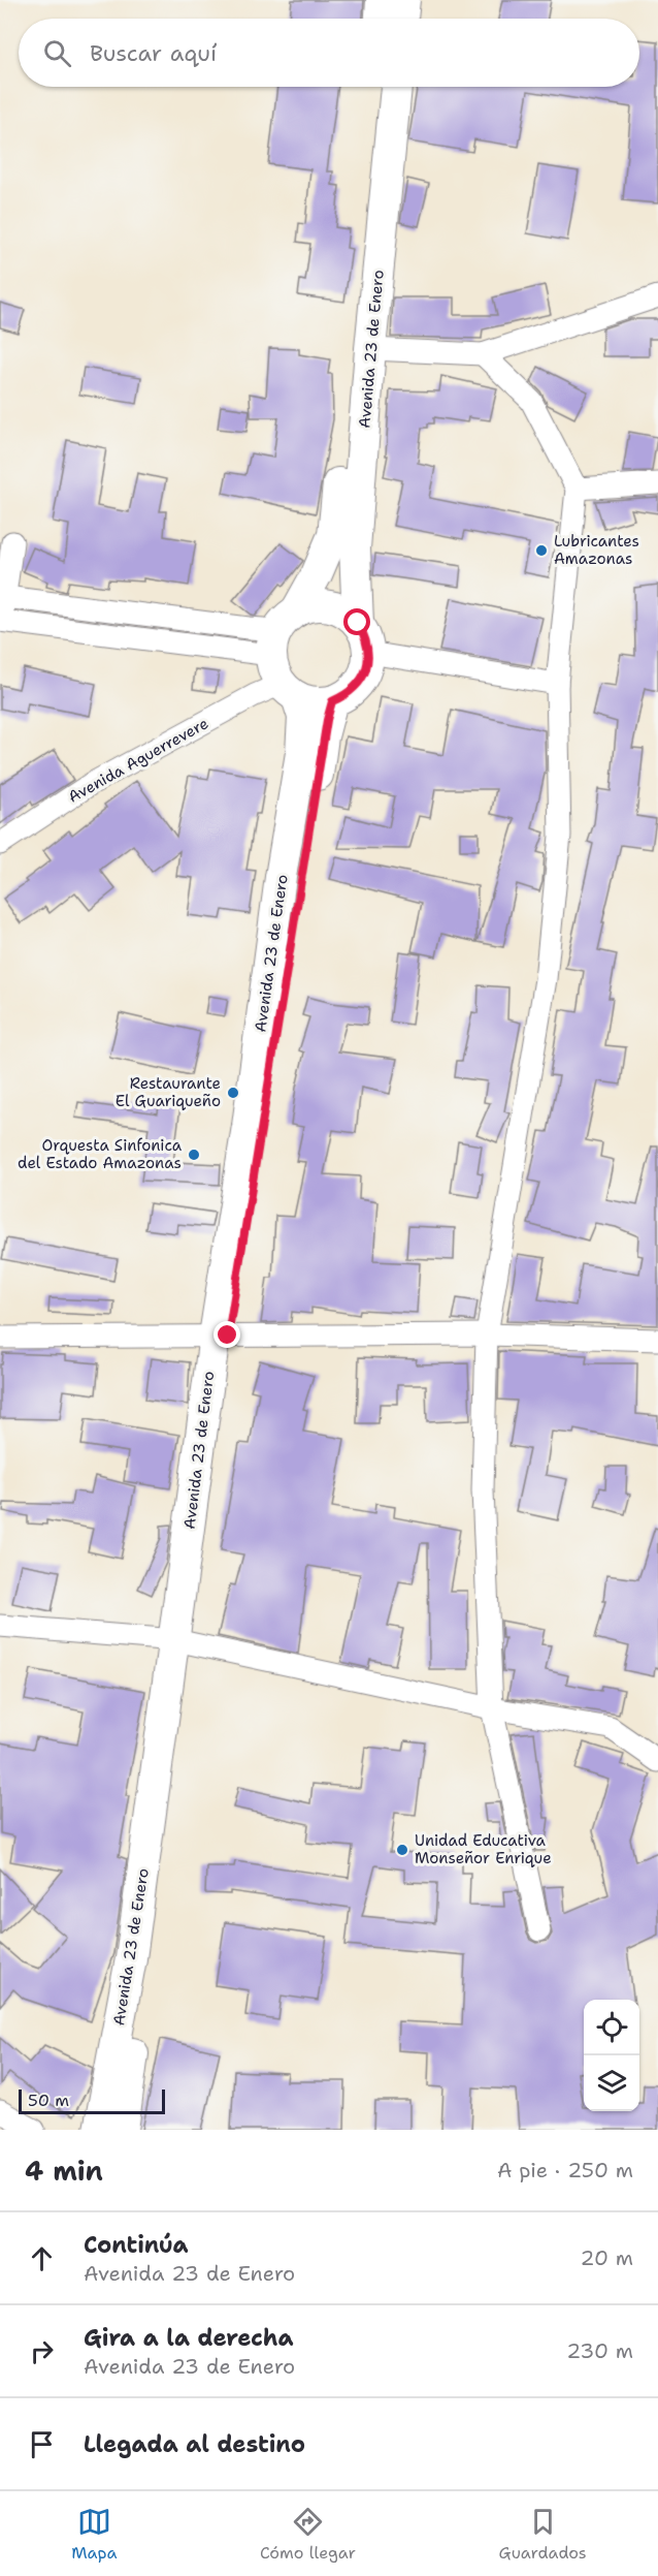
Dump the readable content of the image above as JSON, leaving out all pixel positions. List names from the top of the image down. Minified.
{"streets":{"main road":["Avenida 23 de Enero"],"street":["Avenida Aguerrevere"]},"crossings":[["Avenida 23 de Enero","Avenida Aguerrevere"]],"places":["Lubricantes Amazonas","Restaurante El Guariqueño","Orquesta Sinfonica del Estado Amazonas","Unidad Educativa Monseñor Enrique"],"scale_bar":"50 m","page":{"search":"Buscar aquí","scale":"50 m","heading":["4 min","A pie · 250 m"],"list":[["Continúa","Avenida 23 de Enero","20 m"],["Gira a la derecha","Avenida 23 de Enero","230 m"],"Llegada al destino"],"nav":["Mapa","Cómo llegar","Guardados"]}}
